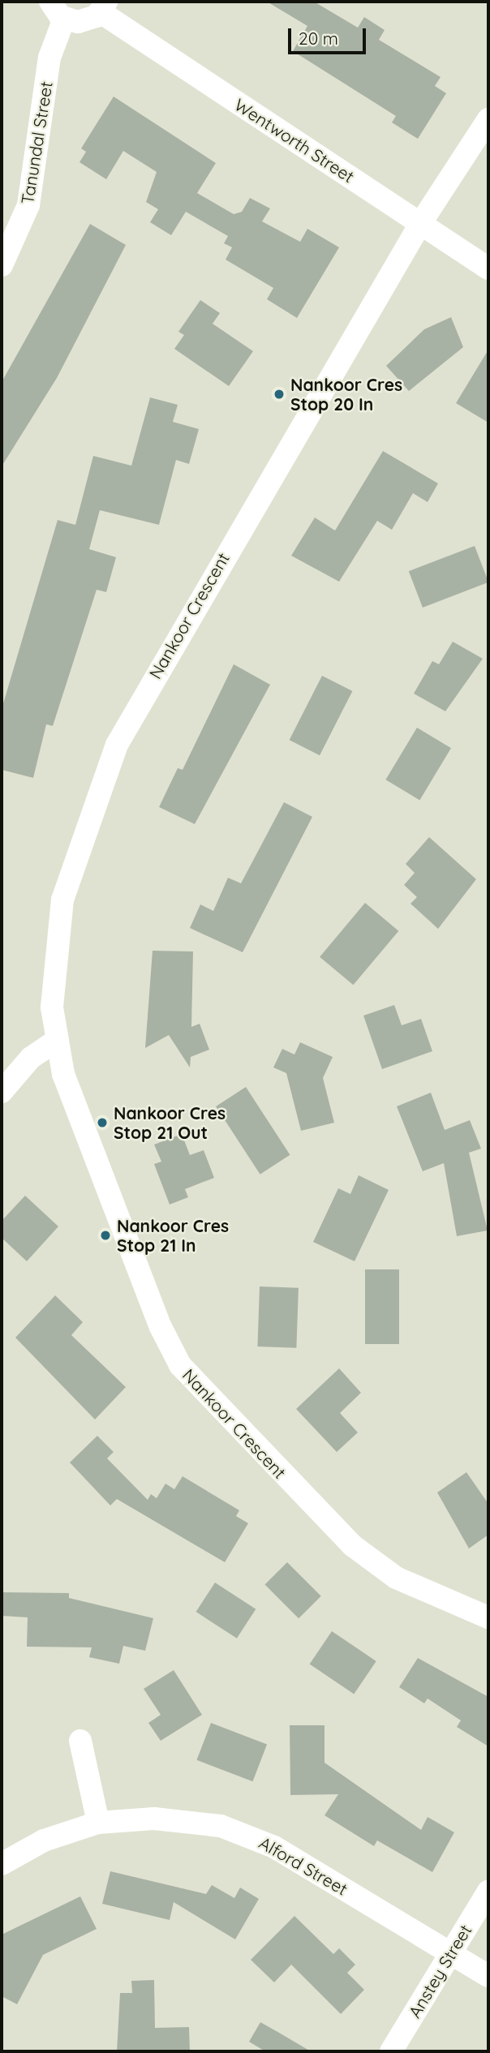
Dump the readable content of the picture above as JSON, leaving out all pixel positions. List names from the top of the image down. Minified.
{"streets":{"street":["Wentworth Street","Tanundal Street","Nankoor Crescent","Alford Street","Anstey Street"]},"crossings":[["Wentworth Street","Nankoor Crescent"],["Alford Street","Anstey Street"]],"places":["Nankoor Cres Stop 20 In","Nankoor Cres Stop 21 Out","Nankoor Cres Stop 21 In"],"scale_bar":"20 m"}
